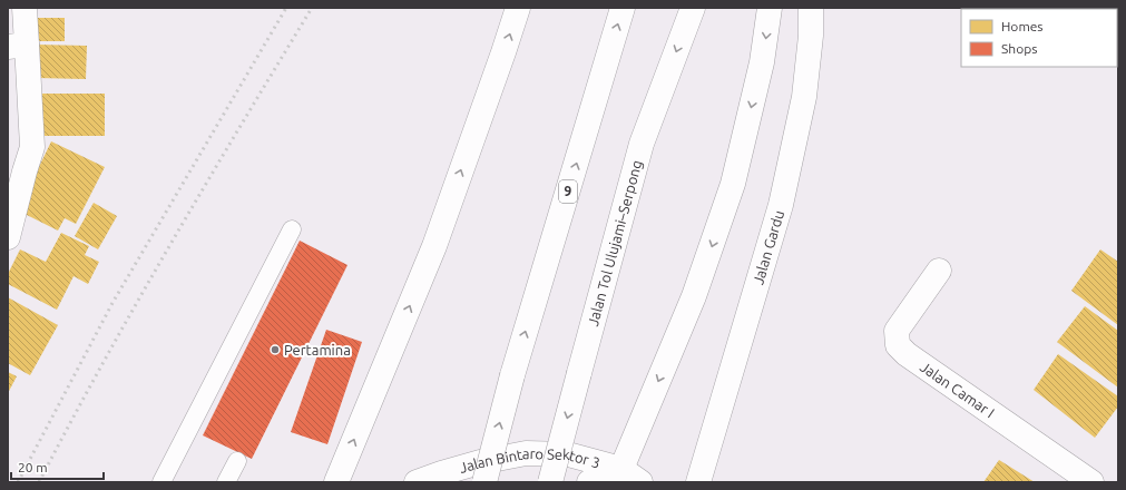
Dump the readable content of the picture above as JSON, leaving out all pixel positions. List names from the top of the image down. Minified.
{"streets":{"main road":["9","Jalan Tol Ulujami–Serpong","Jalan Gardu","Jalan Camar I","Jalan Bintaro Sektor 3"]},"places":["Pertamina"],"legend":["Homes","Shops"],"scale_bar":"20 m"}
